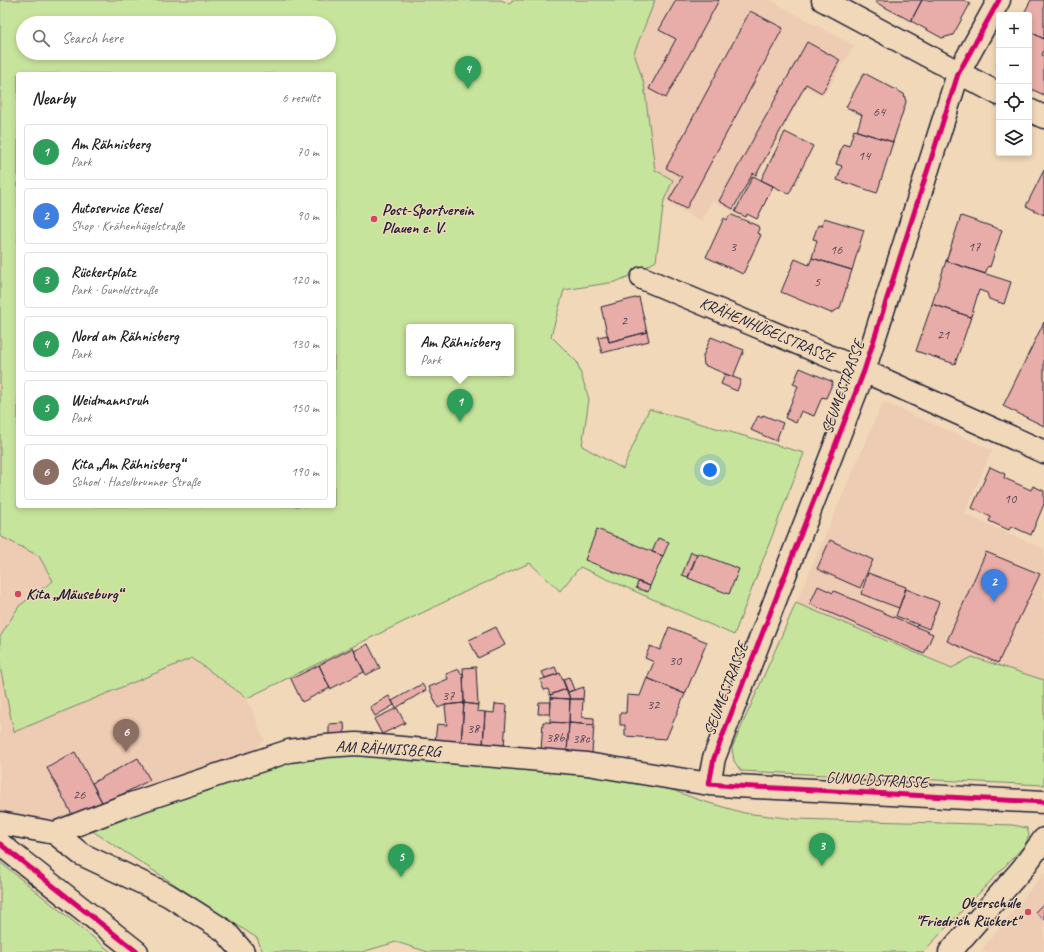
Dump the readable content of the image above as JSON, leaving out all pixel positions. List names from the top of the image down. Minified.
{"streets":{"street":["KRÄHENHÜGELSTRASSE","SEUMESTRASSE","AM RÄHNISBERG","GUNOLDSTRASSE"]},"crossings":[["KRÄHENHÜGELSTRASSE","SEUMESTRASSE"],["SEUMESTRASSE","AM RÄHNISBERG"],["SEUMESTRASSE","GUNOLDSTRASSE"],["AM RÄHNISBERG","GUNOLDSTRASSE"]],"places":["Post-Sportverein Plauen e. V.","Kita „Mäuseburg“","Oberschule \"Friedrich Rückert\""],"house_numbers":["64","14","3","17","16","5","2","21","10","30","37","32","38","38b","38c","26"],"page":{"map_buttons":["+","−"],"search":"Search here","pins":["4","1","2","6","3","5"],"heading":["Nearby","6 results"],"list":[{"mark":"1","name":"Am Rähnisberg","note":"Park","value":"70 m"},{"mark":"2","name":"Autoservice Kiesel","note":"Shop · Krähenhügelstraße","value":"90 m"},{"mark":"3","name":"Rückertplatz","note":"Park · Gunoldstraße","value":"120 m"},{"mark":"4","name":"Nord am Rähnisberg","note":"Park","value":"130 m"},{"mark":"5","name":"Weidmannsruh","note":"Park","value":"150 m"},{"mark":"6","name":"Kita „Am Rähnisberg“","note":"School · Haselbrunner Straße","value":"190 m"}],"popup":["Am Rähnisberg","Park"]}}
